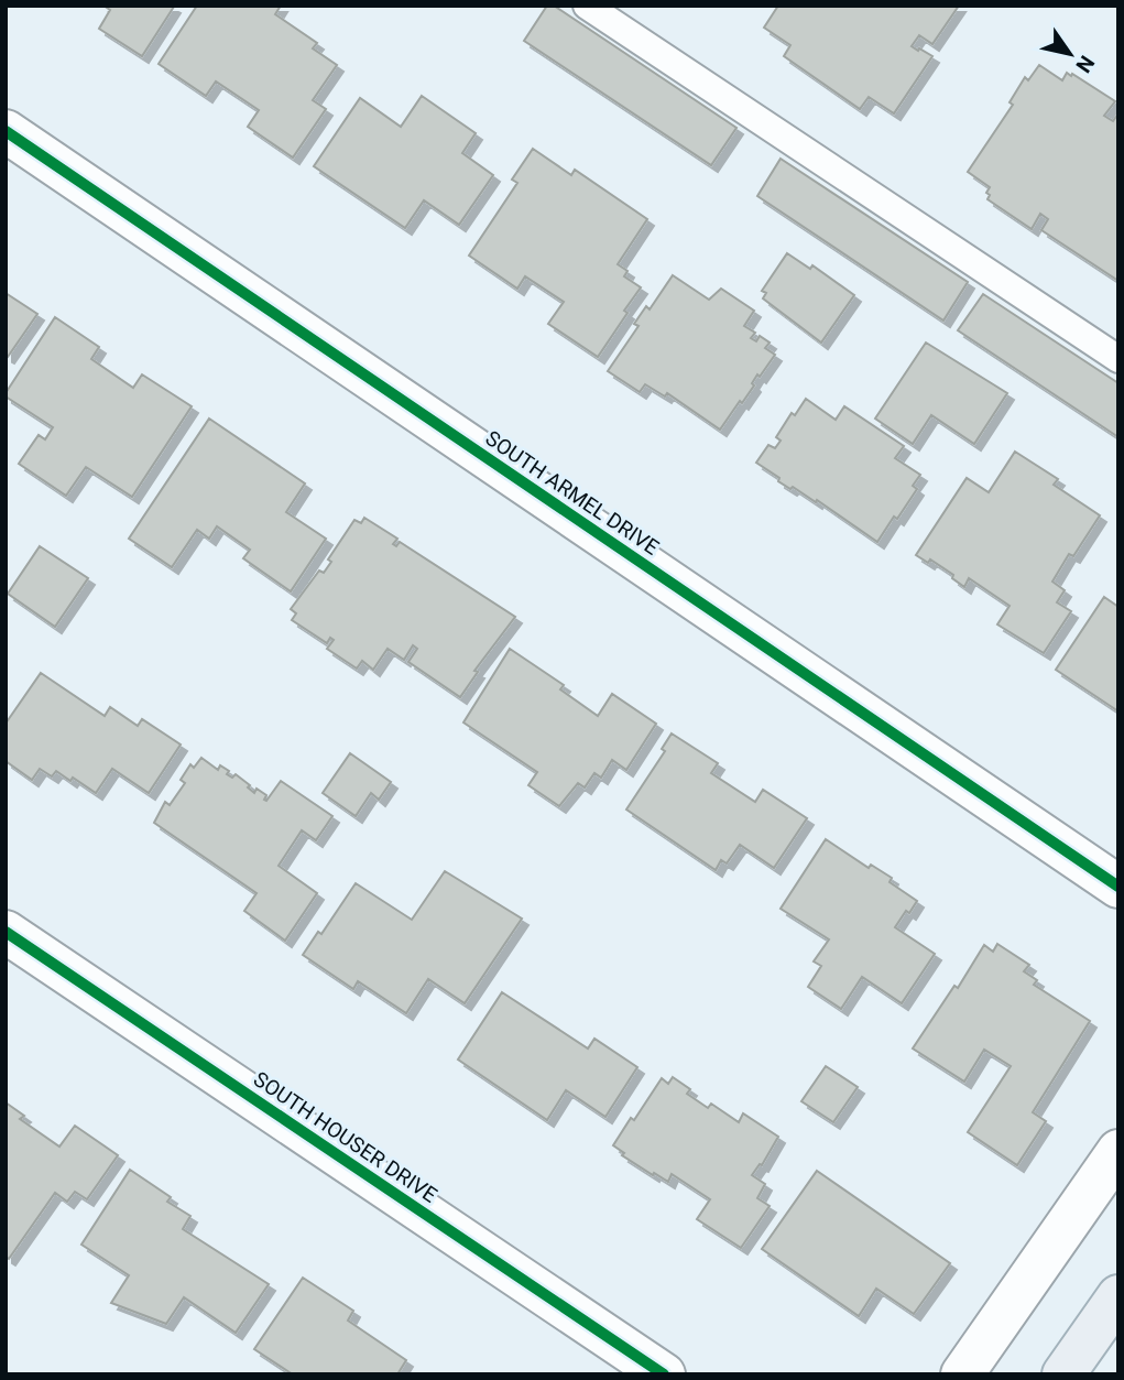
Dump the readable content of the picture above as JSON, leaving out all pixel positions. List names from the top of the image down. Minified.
{"streets":{"street":["SOUTH ARMEL DRIVE","SOUTH HOUSER DRIVE"]},"north":"bottom right"}
